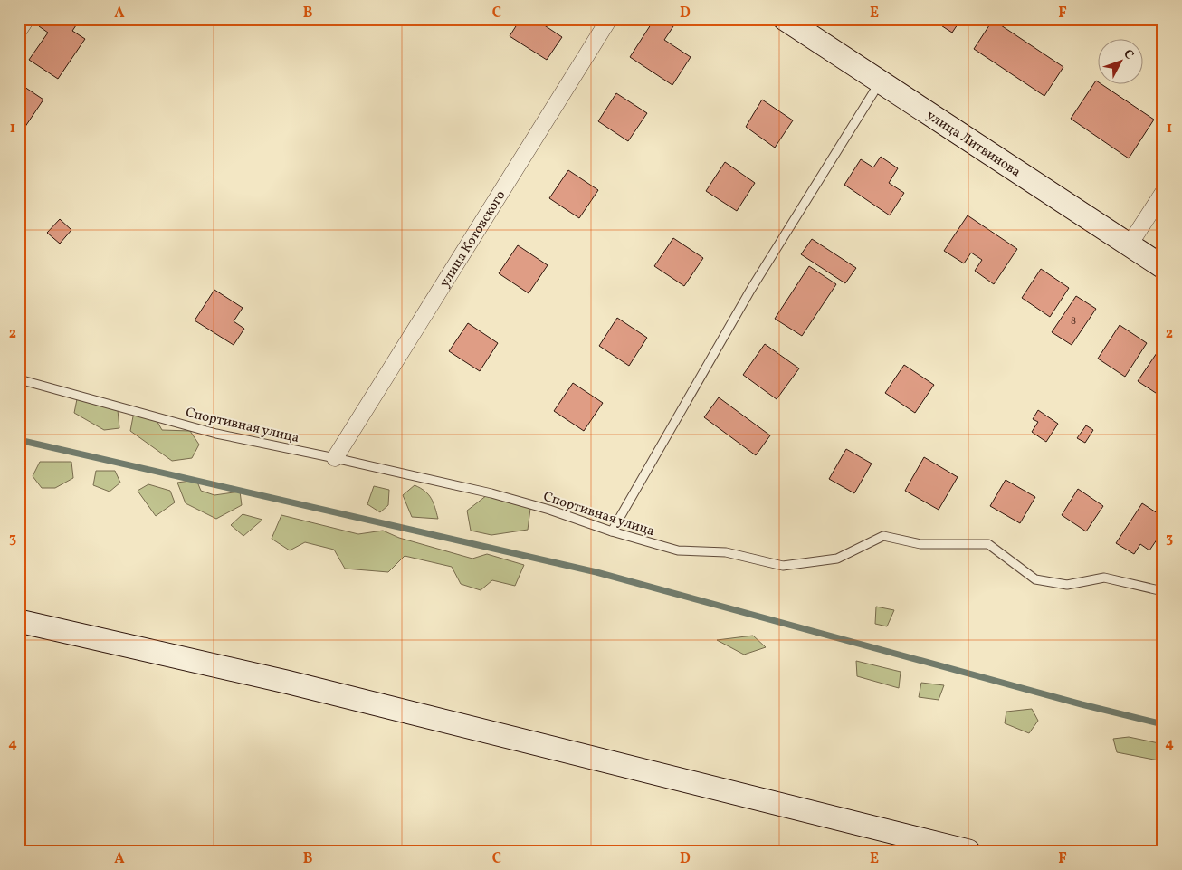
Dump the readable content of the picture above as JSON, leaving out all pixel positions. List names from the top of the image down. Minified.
{"streets":{"main road":["улица Литвинова"],"street":["улица Котовского"],"lane":["Спортивная улица"]},"crossings":[["улица Котовского","Спортивная улица"]],"house_numbers":["8"],"north":"top right","grid":{"columns":["A","B","C","D","E","F"],"rows":["1","2","3","4"]}}
